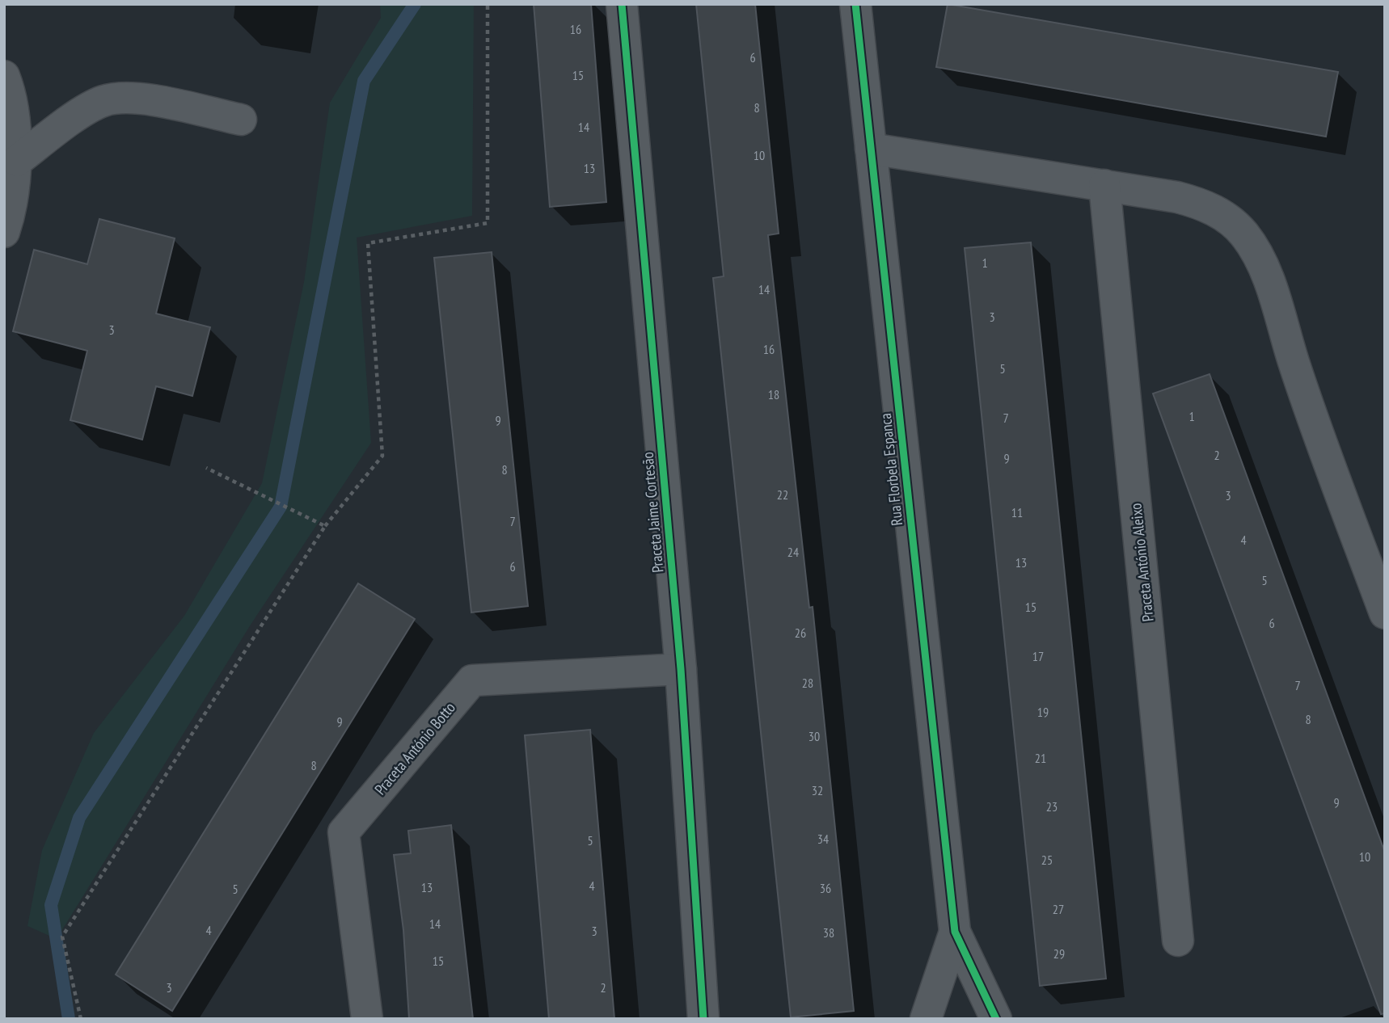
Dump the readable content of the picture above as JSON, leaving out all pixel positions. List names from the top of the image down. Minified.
{"streets":{"street":["Rua Florbela Espanca","Praceta Jaime Cortesão","Praceta António Aleixo","Praceta António Botto"]},"crossings":[["Praceta Jaime Cortesão","Praceta António Botto"]],"house_numbers":["16","6","15","8","14","10","13","1","14","3","3","16","5","18","1","7","9","2","9","8","22","3","11","7","4","24","13","6","5","15","6","26","17","28","7","19","8","9","30","21","8","32","9","23","34","5","10","25","4","13","36","5","27","14","4","3","38","29","15","3","2"]}
